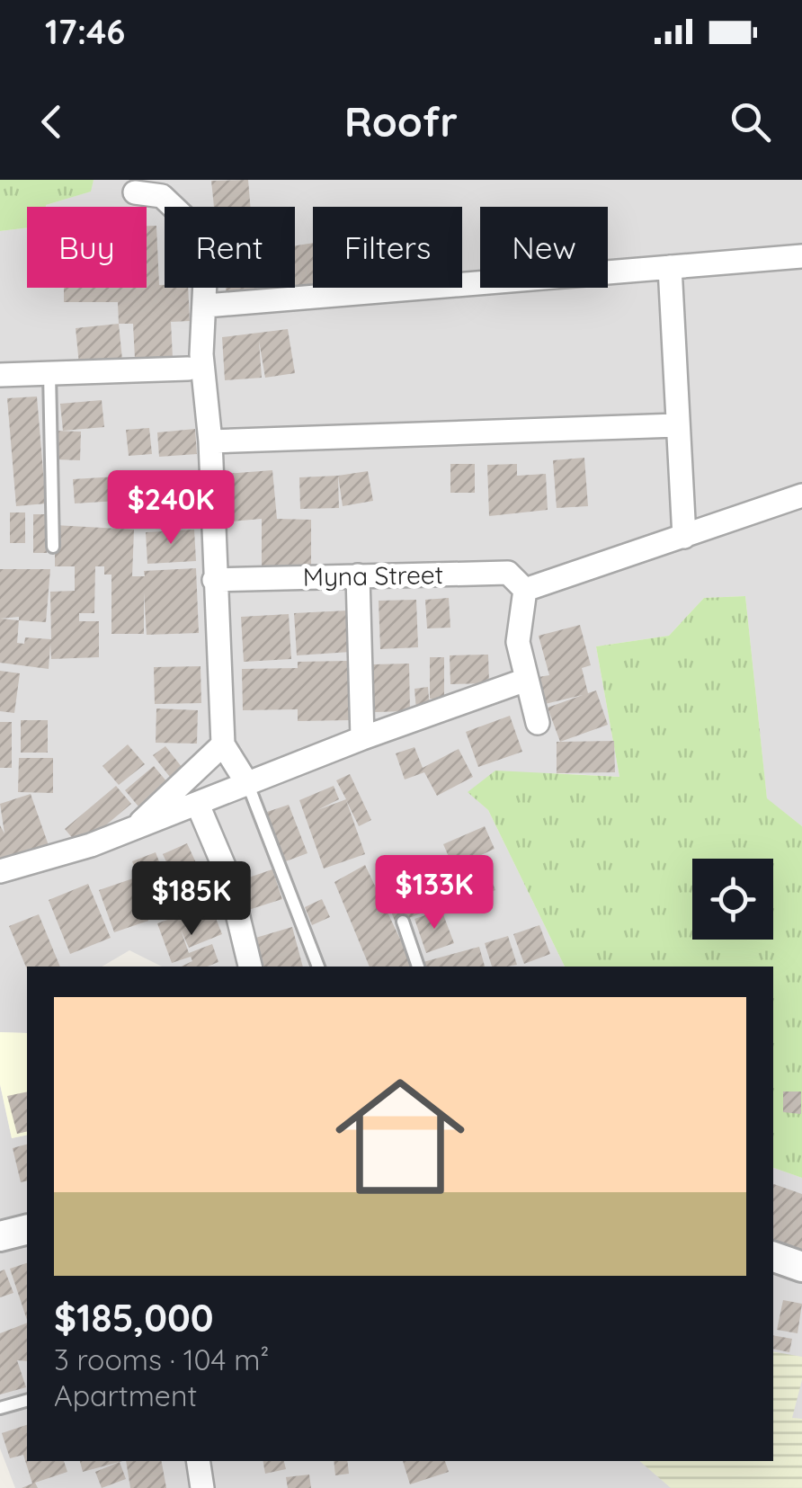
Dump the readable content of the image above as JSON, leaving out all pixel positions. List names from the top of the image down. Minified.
{"streets":{"street":["Myna Street"]},"page":{"status":"17:46","header":"Roofr","chip":["Buy","Rent","Filters","New"],"price":["$240K","$133K","$185K"],"list":[{"name":"$185,000","note":"3 rooms · 104 m² · Apartment"}]}}
